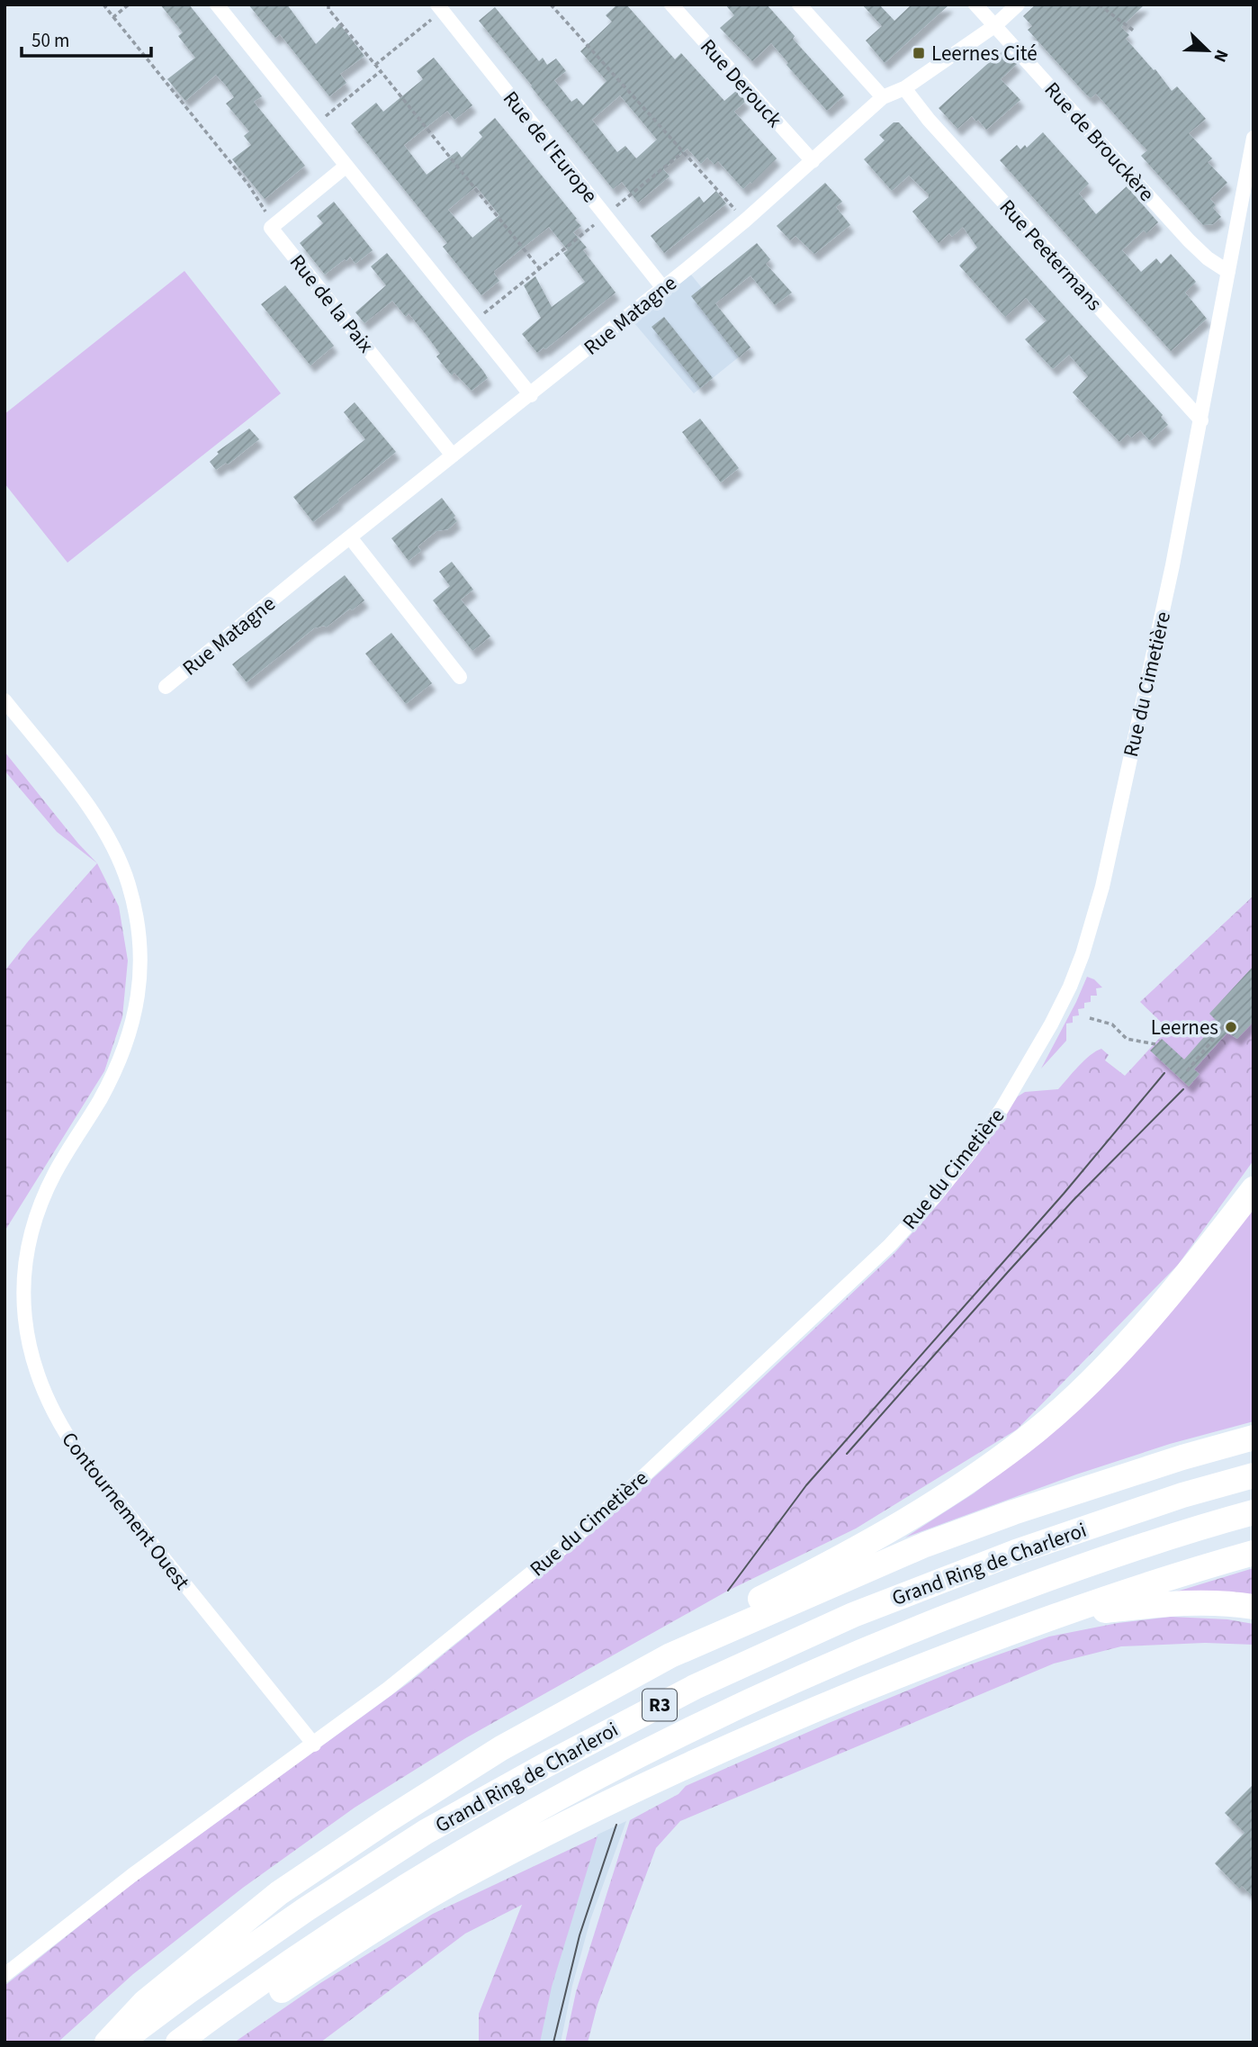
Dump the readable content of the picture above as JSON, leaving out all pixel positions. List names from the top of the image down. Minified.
{"streets":{"highway":["Grand Ring de Charleroi","R3"],"street":["Rue Derouck","Rue de Brouckère","Rue de l'Europe","Rue Peetermans","Rue de la Paix","Rue Matagne","Rue du Cimetière","Contournement Ouest"]},"crossings":[["Rue Derouck","Rue Matagne"],["Rue de Brouckère","Rue Matagne"],["Rue de Brouckère","Rue du Cimetière"],["Rue de l'Europe","Rue Matagne"],["Rue Peetermans","Rue Matagne"],["Rue Peetermans","Rue du Cimetière"],["Rue de la Paix","Rue Matagne"],["Rue du Cimetière","Contournement Ouest"]],"places":{"transit":["Leernes Cité"],"other":["Leernes"]},"scale_bar":"50 m","north":"bottom right"}
